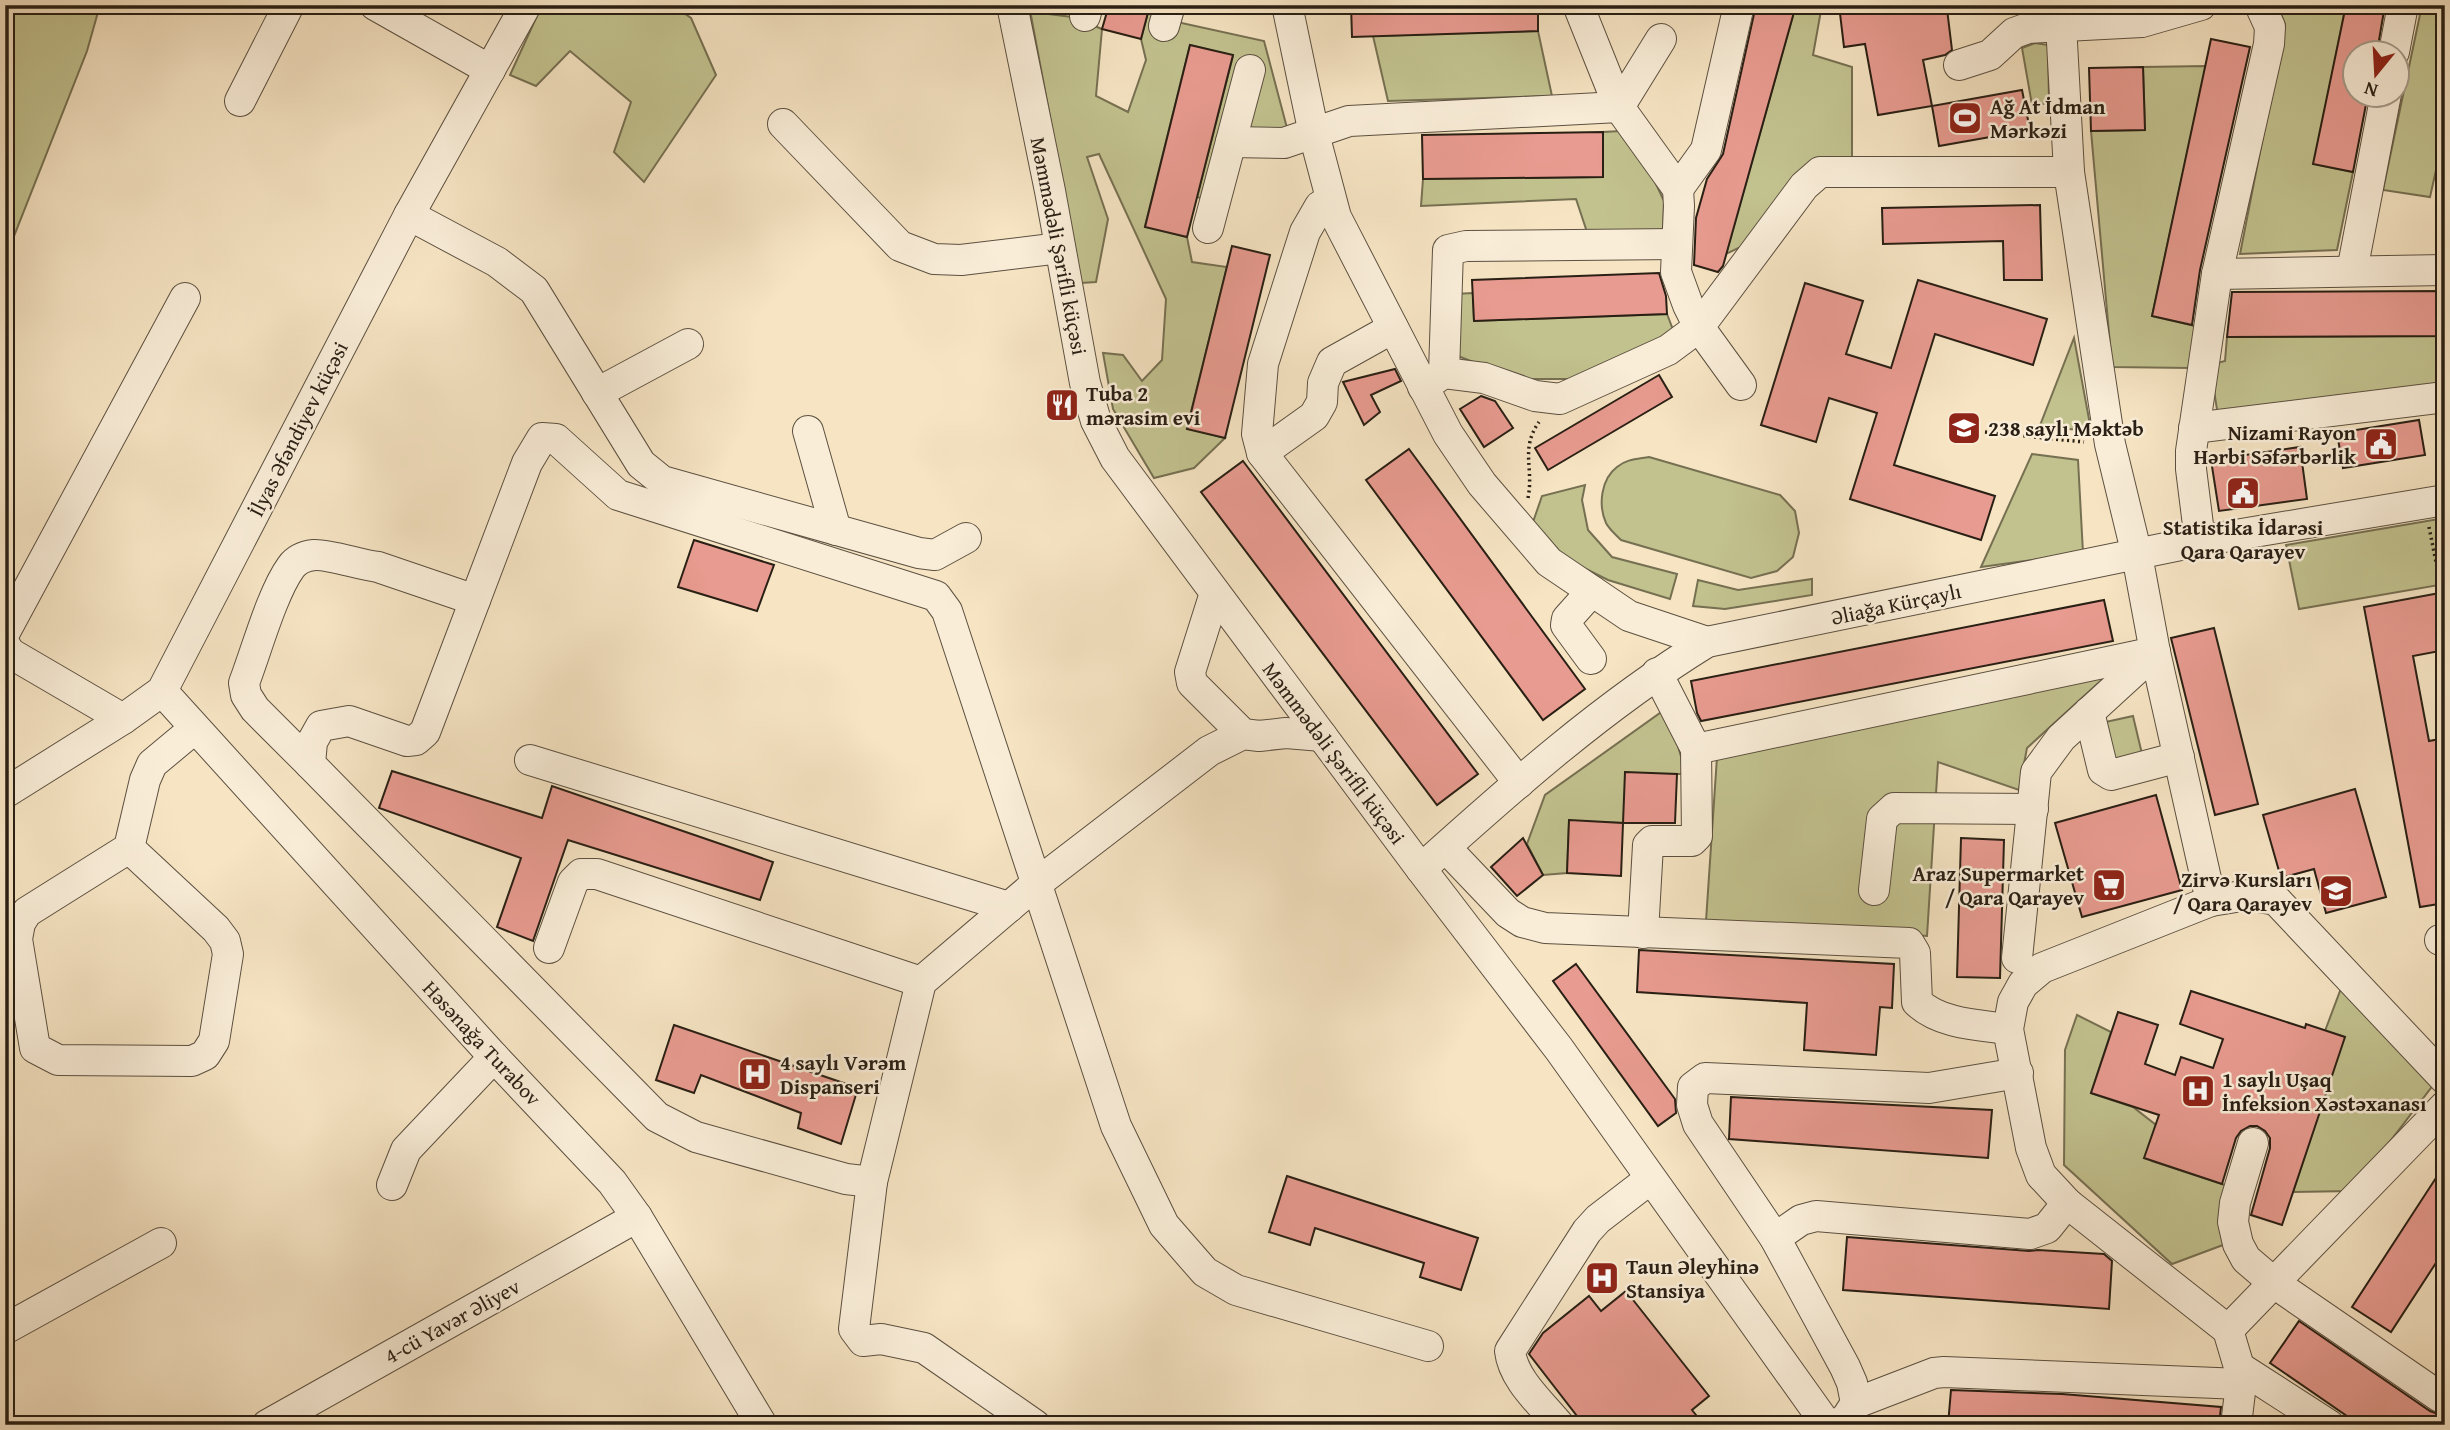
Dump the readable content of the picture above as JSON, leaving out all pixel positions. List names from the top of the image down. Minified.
{"streets":{"street":["Məmmədəli Şərifli küçəsi","İlyas Əfəndiyev küçəsi","Əliağa Kürçaylı","Həsənağa Turabov","4-cü Yavər Əliyev"]},"crossings":[["Məmmədəli Şərifli küçəsi","Əliağa Kürçaylı"],["İlyas Əfəndiyev küçəsi","Həsənağa Turabov"],["Həsənağa Turabov","4-cü Yavər Əliyev"]],"places":{"sports":["Ağ At İdman Mərkəzi"],"restaurant":["Tuba 2 mərasim evi"],"school or university":["238 saylı Məktəb","Zirvə Kursları / Qara Qarayev"],"public building":["Nizami Rayon Hərbi Səfərbərlik","Statistika İdarəsi Qara Qarayev"],"supermarket":["Araz Supermarket / Qara Qarayev"],"hospital":["4 saylı Vərəm Dispanseri","1 saylı Uşaq İnfeksion Xəstəxanası","Taun Əleyhinə Stansiya"]},"north":"bottom"}
